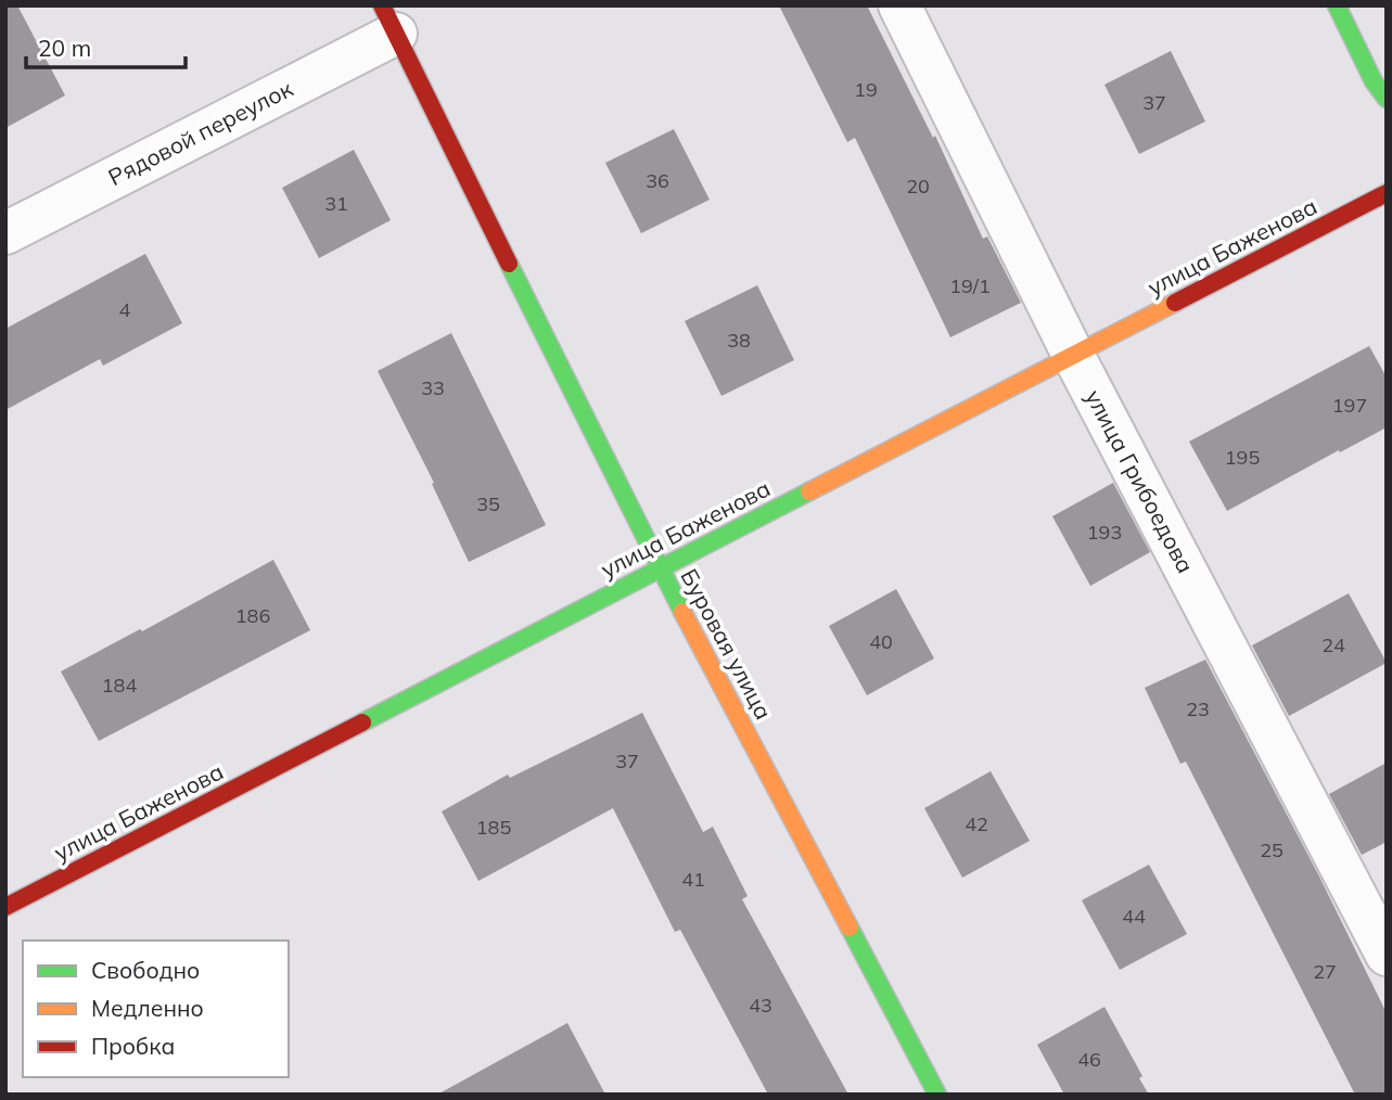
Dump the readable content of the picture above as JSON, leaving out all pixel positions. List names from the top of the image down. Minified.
{"streets":{"main road":["улица Баженова","Буровая улица"],"street":["Рядовой переулок","улица Грибоедова"]},"crossings":[["Рядовой переулок","Буровая улица"],["улица Баженова","улица Грибоедова"],["улица Баженова","Буровая улица"]],"house_numbers":["19","37","36","20","31","19/1","4","38","33","197","195","35","193","186","40","24","184","23","37","42","185","25","41","44","27","43","46"],"legend":["Свободно","Медленно","Пробка"],"scale_bar":"20 m"}
